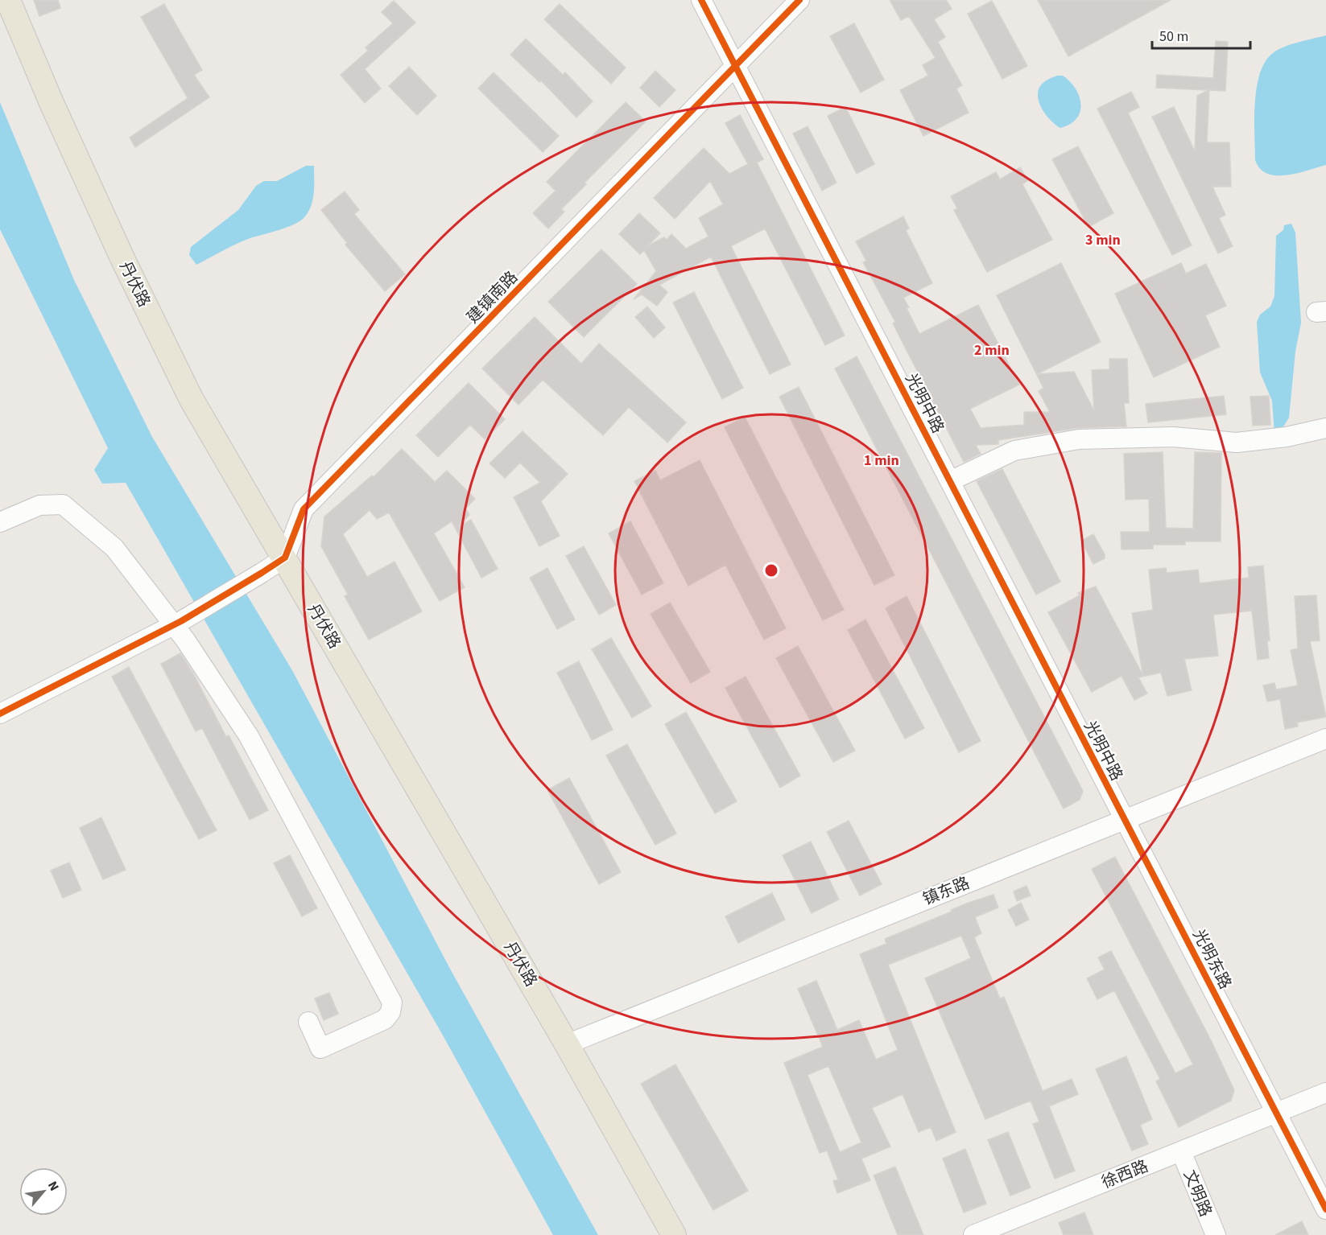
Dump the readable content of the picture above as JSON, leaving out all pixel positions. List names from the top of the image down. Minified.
{"streets":{"main road":["丹伏路"],"street":["建镇南路","光明中路","镇东路","光明东路","徐西路","文明路"]},"crossings":[["丹伏路","建镇南路"],["丹伏路","镇东路"],["建镇南路","光明中路"],["光明中路","镇东路"],["光明中路","光明东路"],["镇东路","光明东路"],["光明东路","徐西路"],["徐西路","文明路"]],"scale_bar":"50 m","north":"top right","rings":["3 min","2 min","1 min"]}
